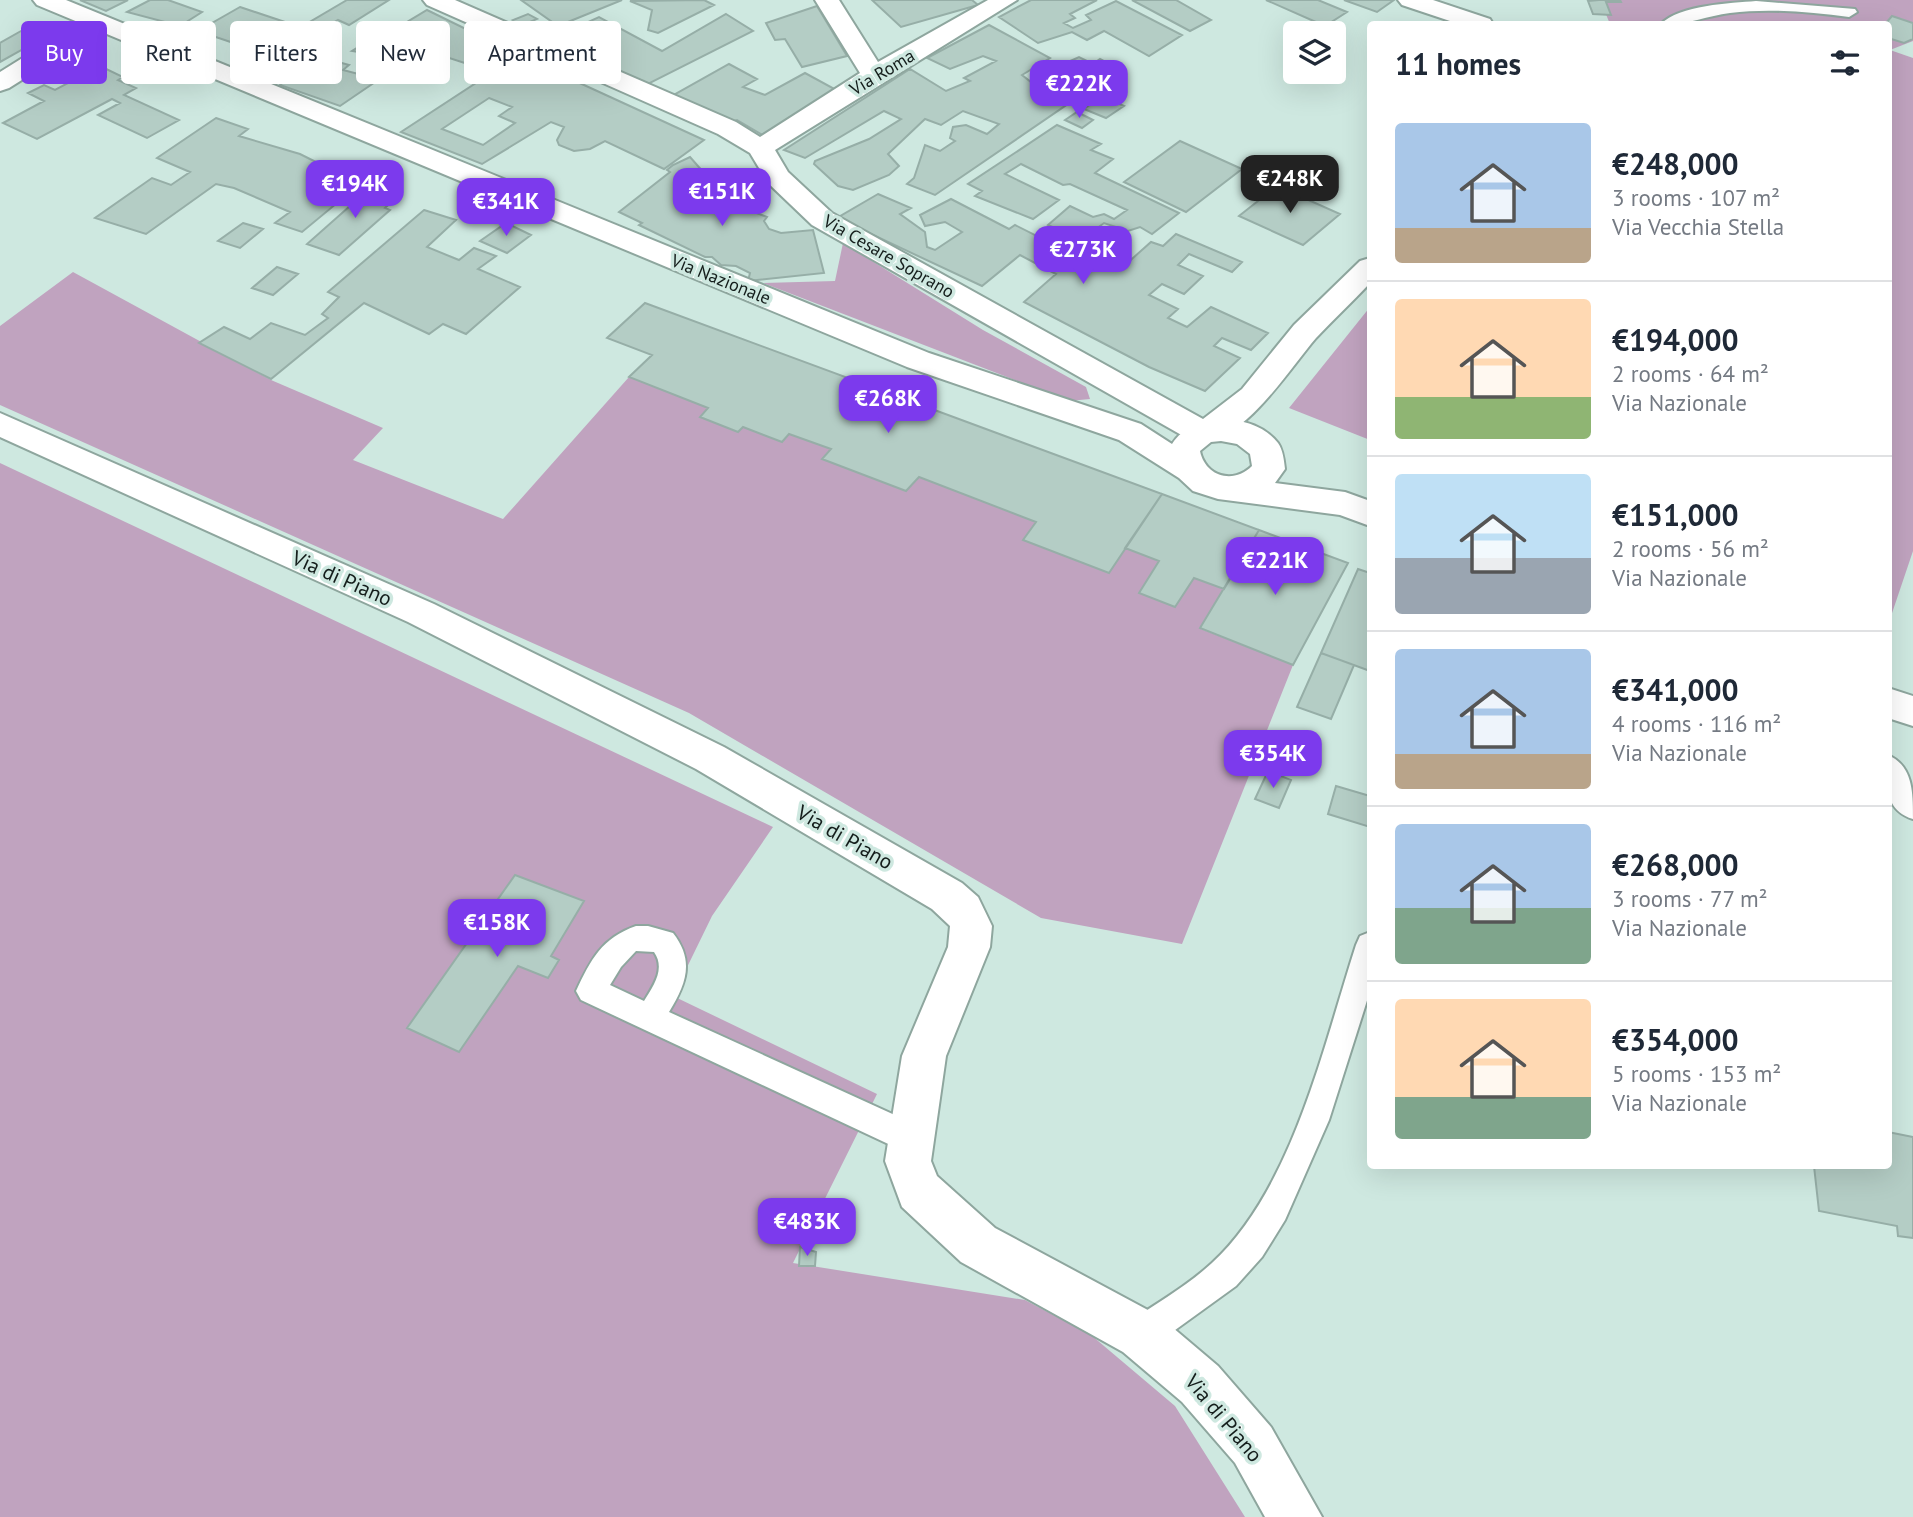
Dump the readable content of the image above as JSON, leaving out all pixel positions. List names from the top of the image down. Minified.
{"streets":{"street":["Via Roma","Via Cesare Soprano","Via Nazionale","Via di Piano"]},"crossings":[["Via Roma","Via Cesare Soprano"],["Via Cesare Soprano","Via Nazionale"]],"page":{"chip":["Buy","Rent","Filters","New","Apartment"],"heading":"11 homes","price":["€222K","€248K","€194K","€151K","€341K","€273K","€268K","€221K","€354K","€158K","€483K"],"list":[{"name":"€248,000","note":"3 rooms · 107 m² · Via Vecchia Stella"},{"name":"€194,000","note":"2 rooms · 64 m² · Via Nazionale"},{"name":"€151,000","note":"2 rooms · 56 m² · Via Nazionale"},{"name":"€341,000","note":"4 rooms · 116 m² · Via Nazionale"},{"name":"€268,000","note":"3 rooms · 77 m² · Via Nazionale"},{"name":"€354,000","note":"5 rooms · 153 m² · Via Nazionale"}]}}
